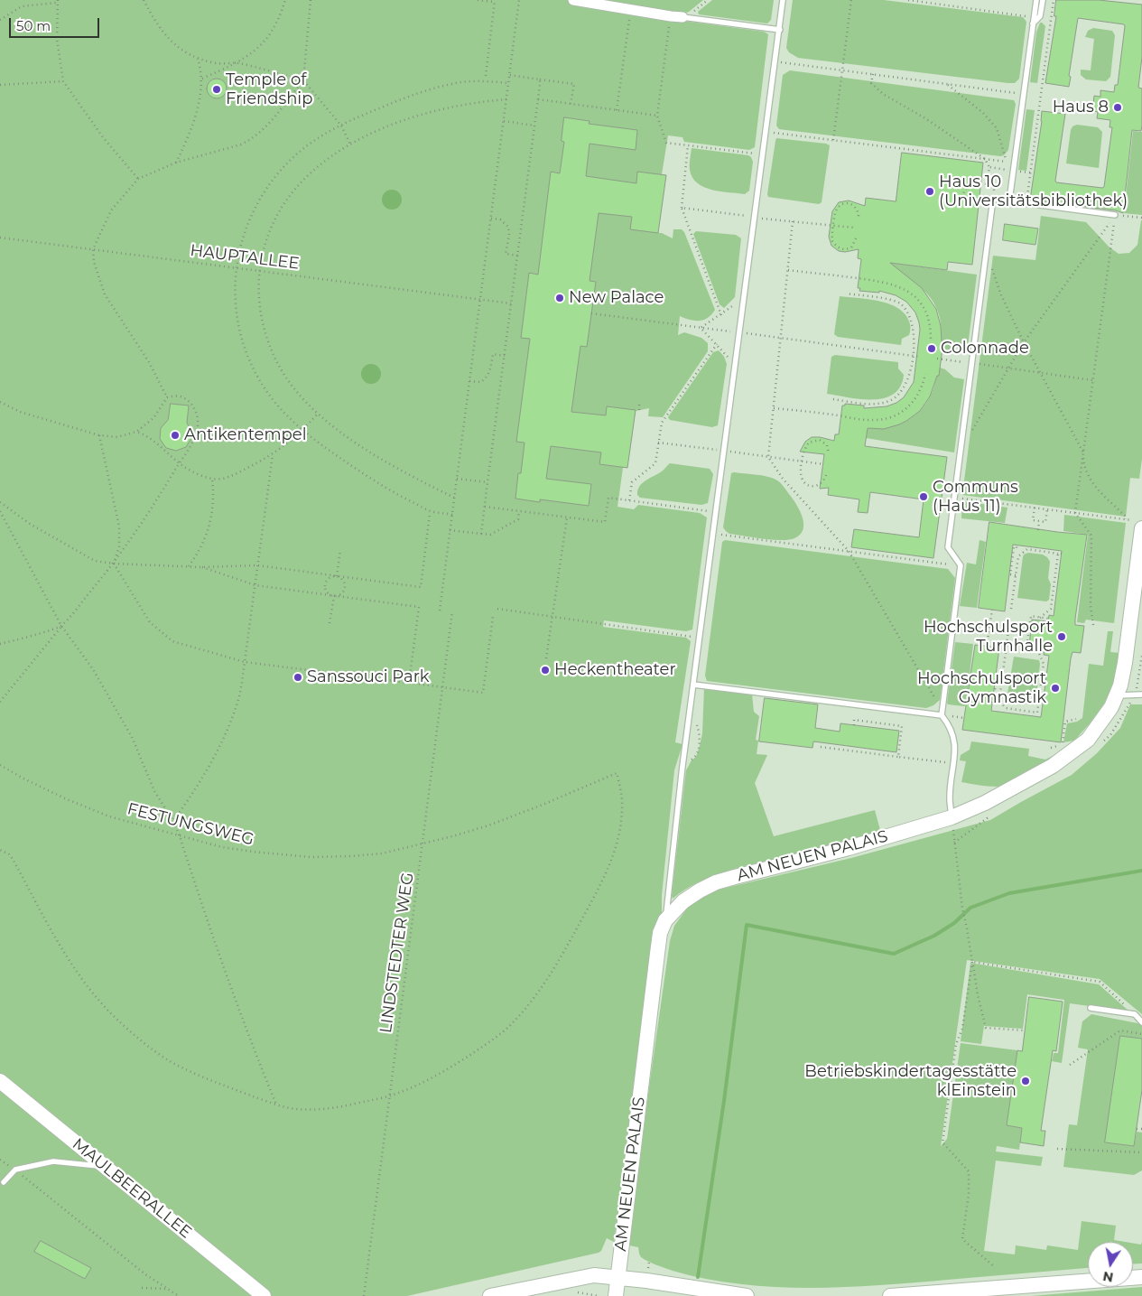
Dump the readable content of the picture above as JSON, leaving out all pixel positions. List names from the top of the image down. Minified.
{"streets":{"street":["AM NEUEN PALAIS","MAULBEERALLEE"],"path":["HAUPTALLEE","FESTUNGSWEG","LINDSTEDTER WEG"]},"crossings":[["FESTUNGSWEG","LINDSTEDTER WEG"]],"places":["Temple of Friendship","Haus 8","Haus 10 (Universitätsbibliothek)","New Palace","Colonnade","Antikentempel","Communs (Haus 11)","Hochschulsport Turnhalle","Heckentheater","Sanssouci Park","Hochschulsport Gymnastik","Betriebskindertagesstätte klEinstein"],"scale_bar":"50 m","north":"bottom"}
